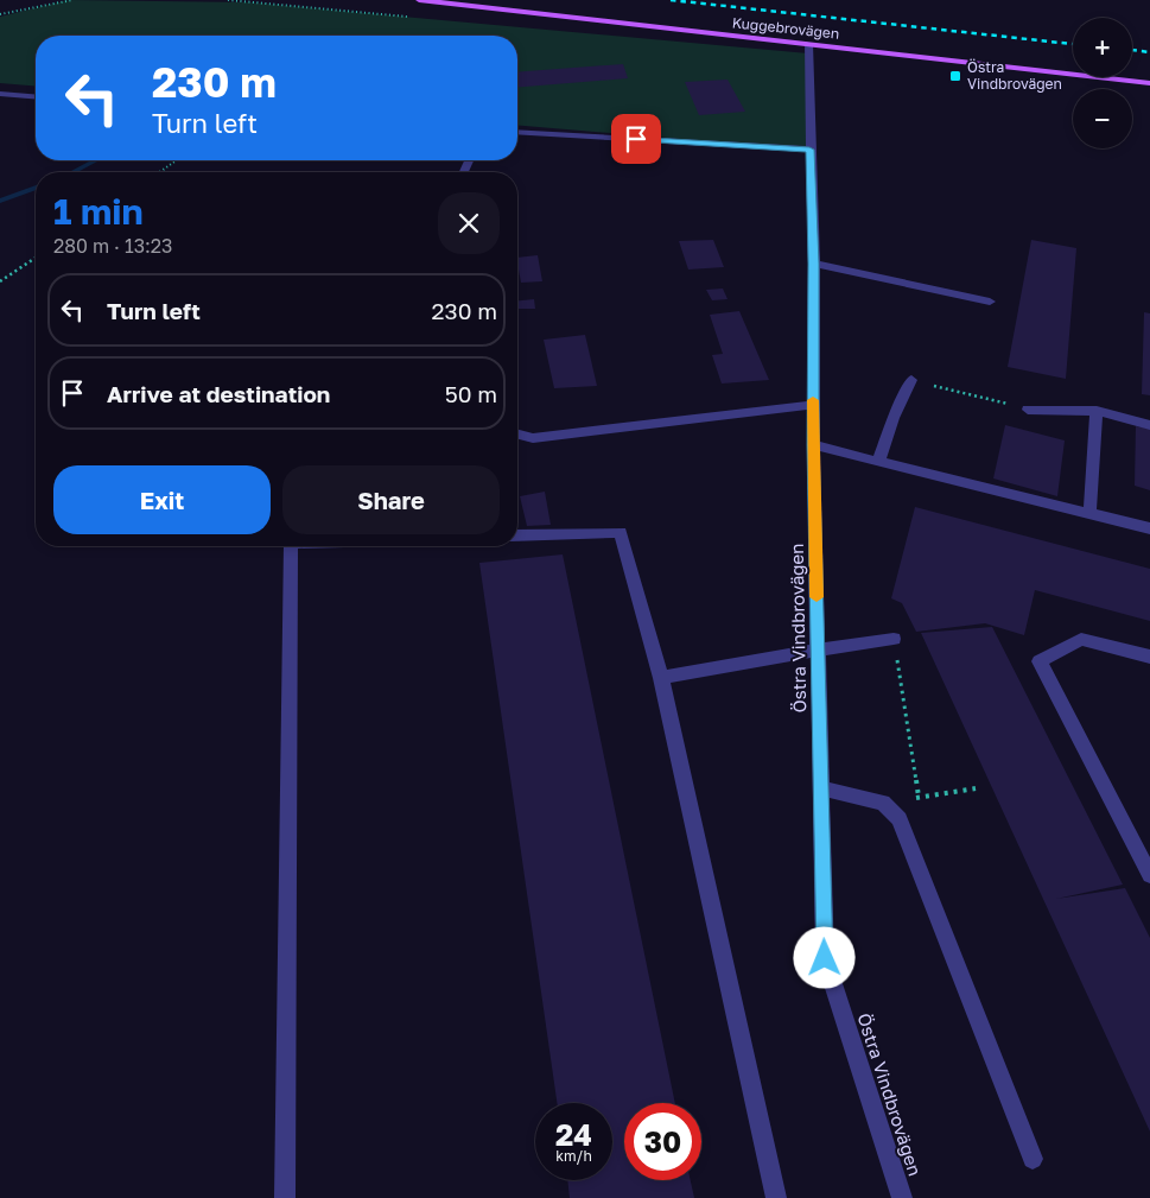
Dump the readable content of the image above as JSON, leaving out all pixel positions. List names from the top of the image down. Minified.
{"streets":{"main road":["Kuggebrovägen"],"street":["Östra Vindbrovägen"]},"crossings":[["Kuggebrovägen","Östra Vindbrovägen"]],"places":{"transit":["Östra Vindbrovägen"]},"page":{"map_buttons":["+","−"],"turn":["230 m","Turn left"],"heading":["1 min","280 m · 13:23"],"list":[{"name":"Turn left","value":"230 m"},{"name":"Arrive at destination","value":"50 m"}],"buttons":["Exit","Share"],"speed":"24 km/h","limit":"30"}}
